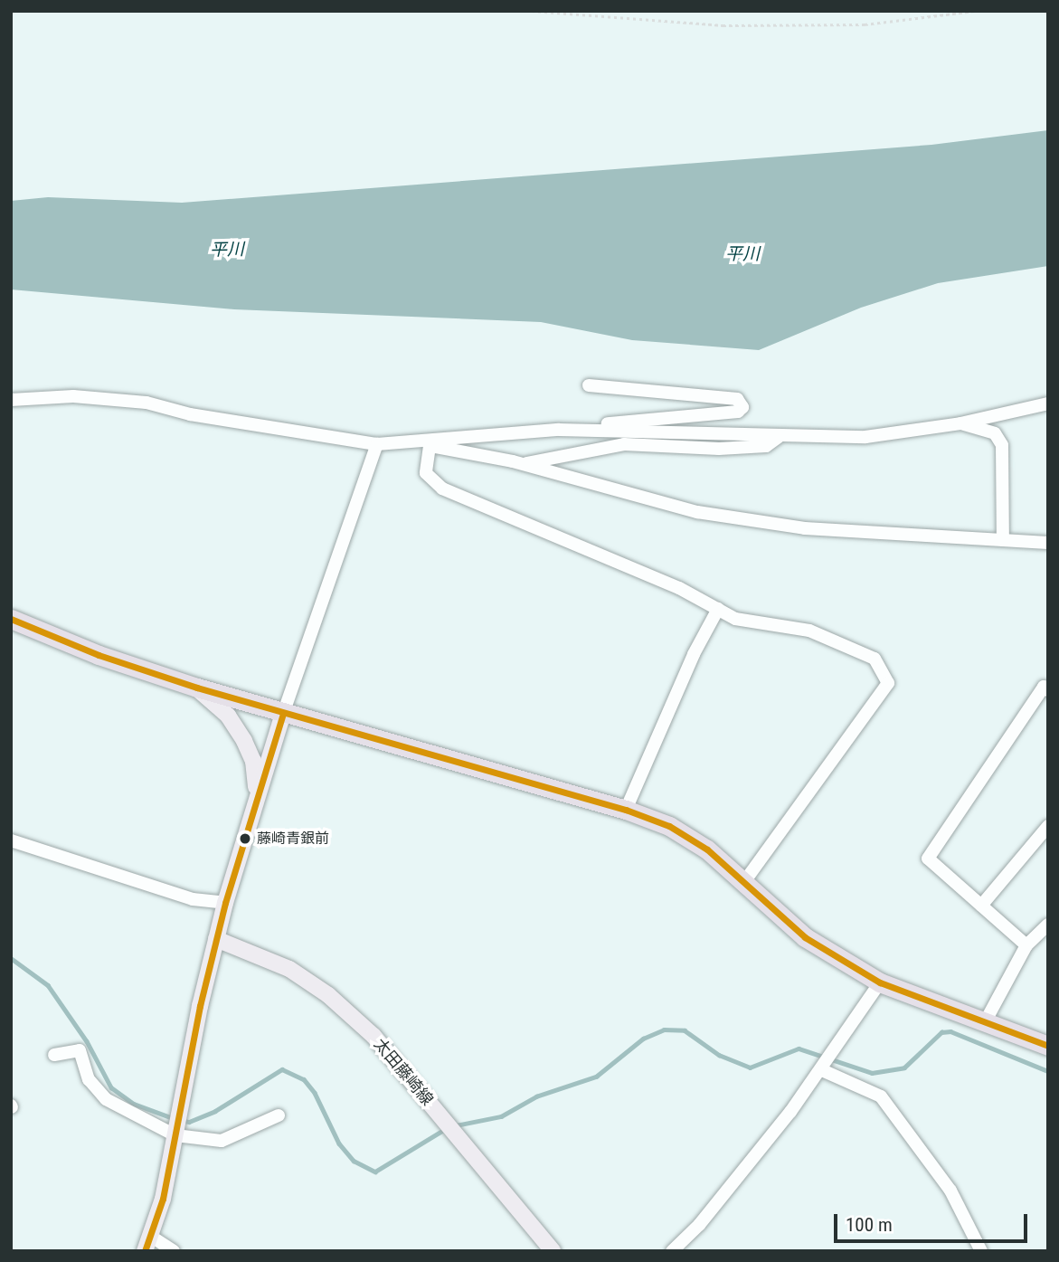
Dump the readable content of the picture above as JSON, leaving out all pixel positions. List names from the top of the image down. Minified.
{"streets":{"main road":["太田藤崎線"]},"water":["平川"],"places":["藤崎青銀前"],"scale_bar":"100 m"}
